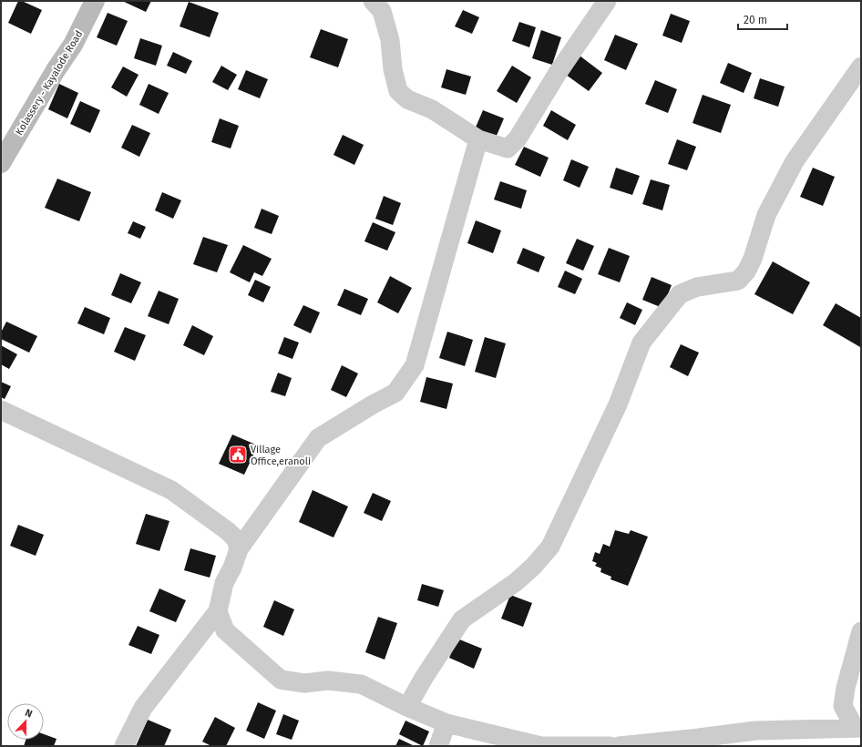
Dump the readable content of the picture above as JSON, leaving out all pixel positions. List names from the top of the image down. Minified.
{"streets":{"main road":["Kolassery - Kayalode Road"]},"places":{"public building":["Village Office,eranoli"]},"scale_bar":"20 m","north":"top"}
